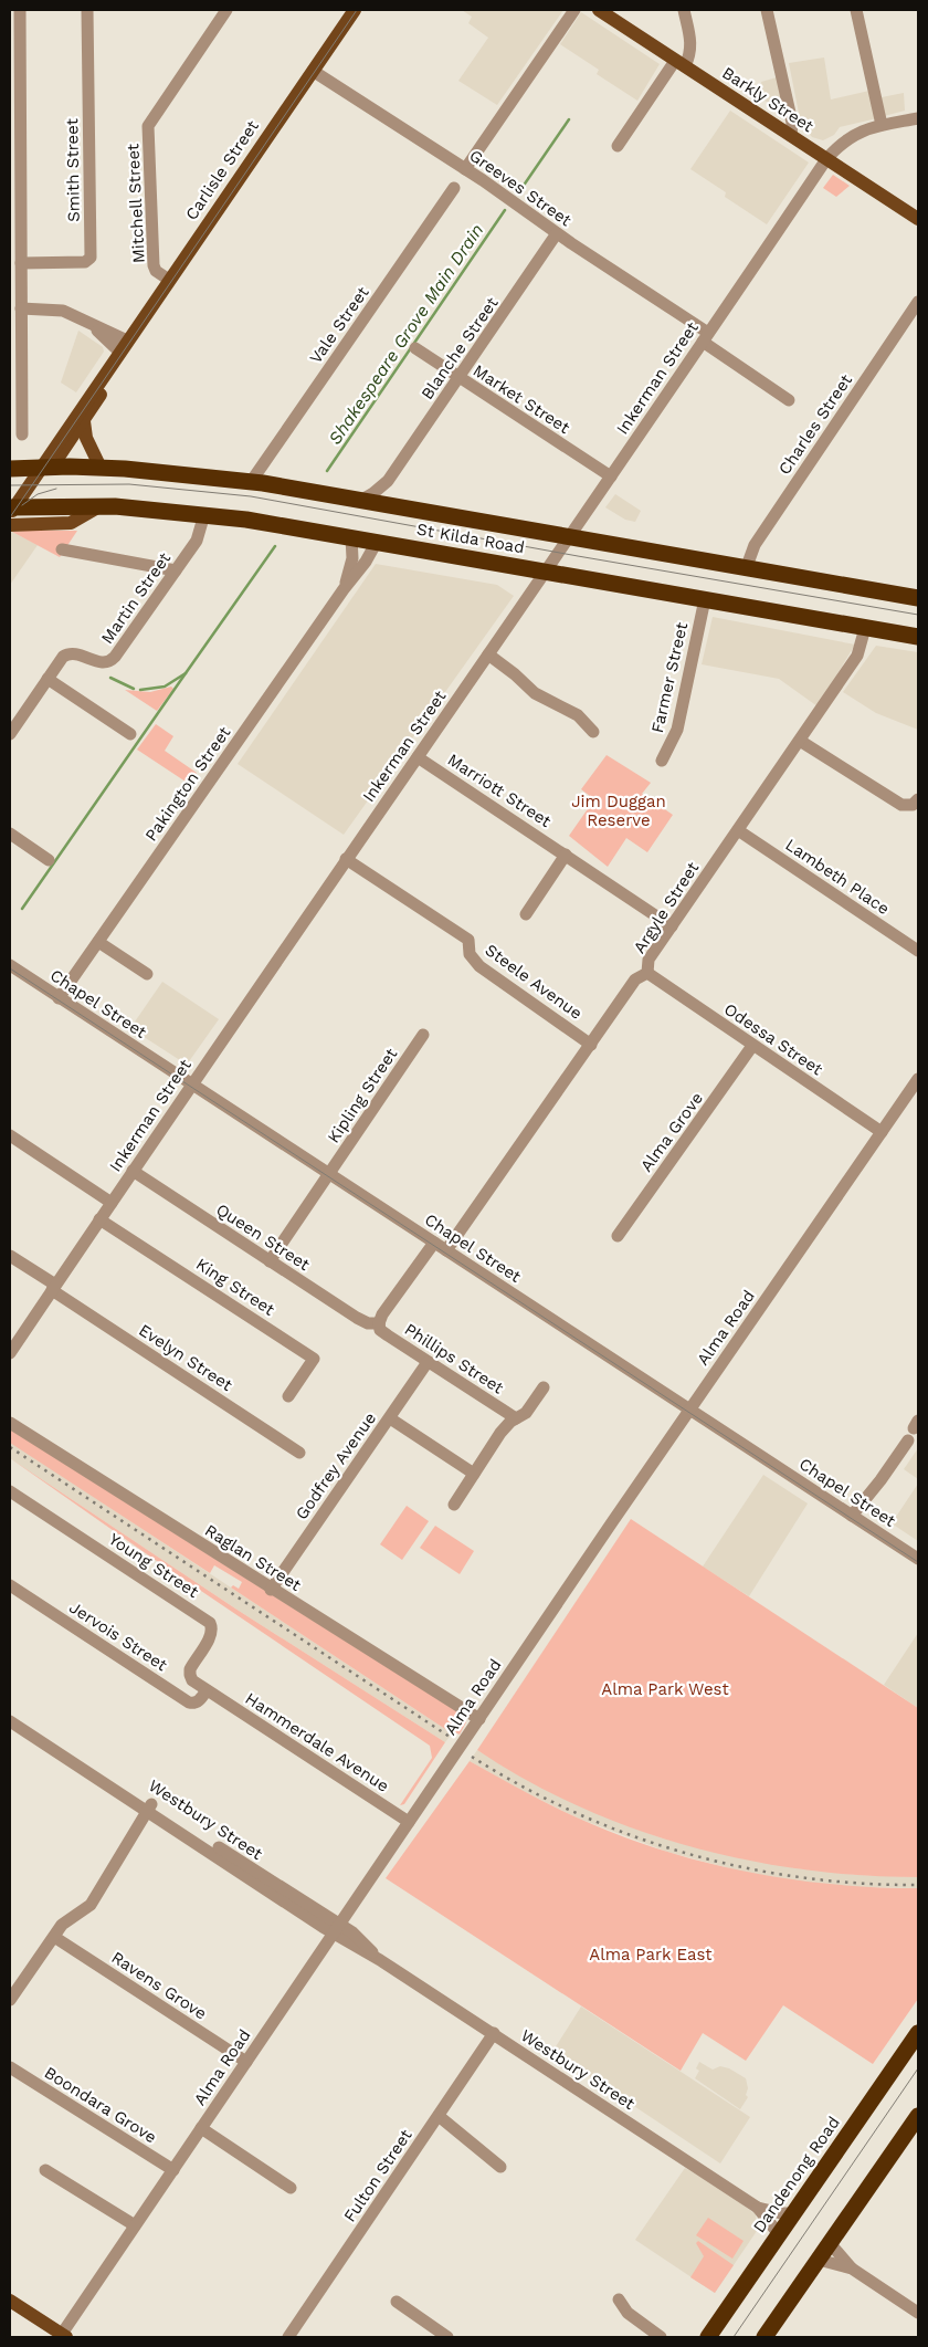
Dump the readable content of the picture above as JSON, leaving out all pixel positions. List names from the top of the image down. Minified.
{"streets":{"highway":["St Kilda Road","Dandenong Road"],"main road":["Barkly Street","Carlisle Street"],"street":["Smith Street","Greeves Street","Mitchell Street","Vale Street","Blanche Street","Inkerman Street","Market Street","Charles Street","Martin Street","Farmer Street","Pakington Street","Marriott Street","Lambeth Place","Argyle Street","Steele Avenue","Chapel Street","Odessa Street","Kipling Street","Alma Grove","Queen Street","King Street","Alma Road","Evelyn Street","Phillips Street","Godfrey Avenue","Raglan Street","Young Street","Jervois Street","Hammerdale Avenue","Westbury Street","Ravens Grove","Boondara Grove","Fulton Street"]},"crossings":[["Barkly Street","Inkerman Street"],["Carlisle Street","Greeves Street"],["Carlisle Street","Mitchell Street"],["Carlisle Street","St Kilda Road"],["Greeves Street","Blanche Street"],["Greeves Street","Inkerman Street"],["Vale Street","St Kilda Road"],["Blanche Street","Market Street"],["Blanche Street","St Kilda Road"],["Inkerman Street","Market Street"],["Inkerman Street","St Kilda Road"],["Inkerman Street","Marriott Street"],["Inkerman Street","Steele Avenue"],["Inkerman Street","Chapel Street"],["Inkerman Street","Queen Street"],["Inkerman Street","King Street"],["Inkerman Street","Evelyn Street"],["Charles Street","St Kilda Road"],["St Kilda Road","Martin Street"],["St Kilda Road","Farmer Street"],["St Kilda Road","Pakington Street"],["St Kilda Road","Argyle Street"],["Pakington Street","Chapel Street"],["Marriott Street","Argyle Street"],["Lambeth Place","Argyle Street"],["Argyle Street","Steele Avenue"],["Argyle Street","Chapel Street"],["Argyle Street","Odessa Street"],["Chapel Street","Kipling Street"],["Chapel Street","Alma Road"],["Odessa Street","Alma Grove"],["Odessa Street","Alma Road"],["Kipling Street","Queen Street"],["Queen Street","Phillips Street"],["Alma Road","Raglan Street"],["Alma Road","Hammerdale Avenue"],["Alma Road","Westbury Street"],["Alma Road","Ravens Grove"],["Alma Road","Boondara Grove"],["Phillips Street","Godfrey Avenue"],["Godfrey Avenue","Raglan Street"],["Young Street","Jervois Street"],["Young Street","Hammerdale Avenue"],["Jervois Street","Hammerdale Avenue"],["Westbury Street","Dandenong Road"],["Westbury Street","Fulton Street"]],"water":["Shakespeare Grove Main Drain"],"parks":["Jim Duggan Reserve","Alma Park West","Alma Park East"]}
